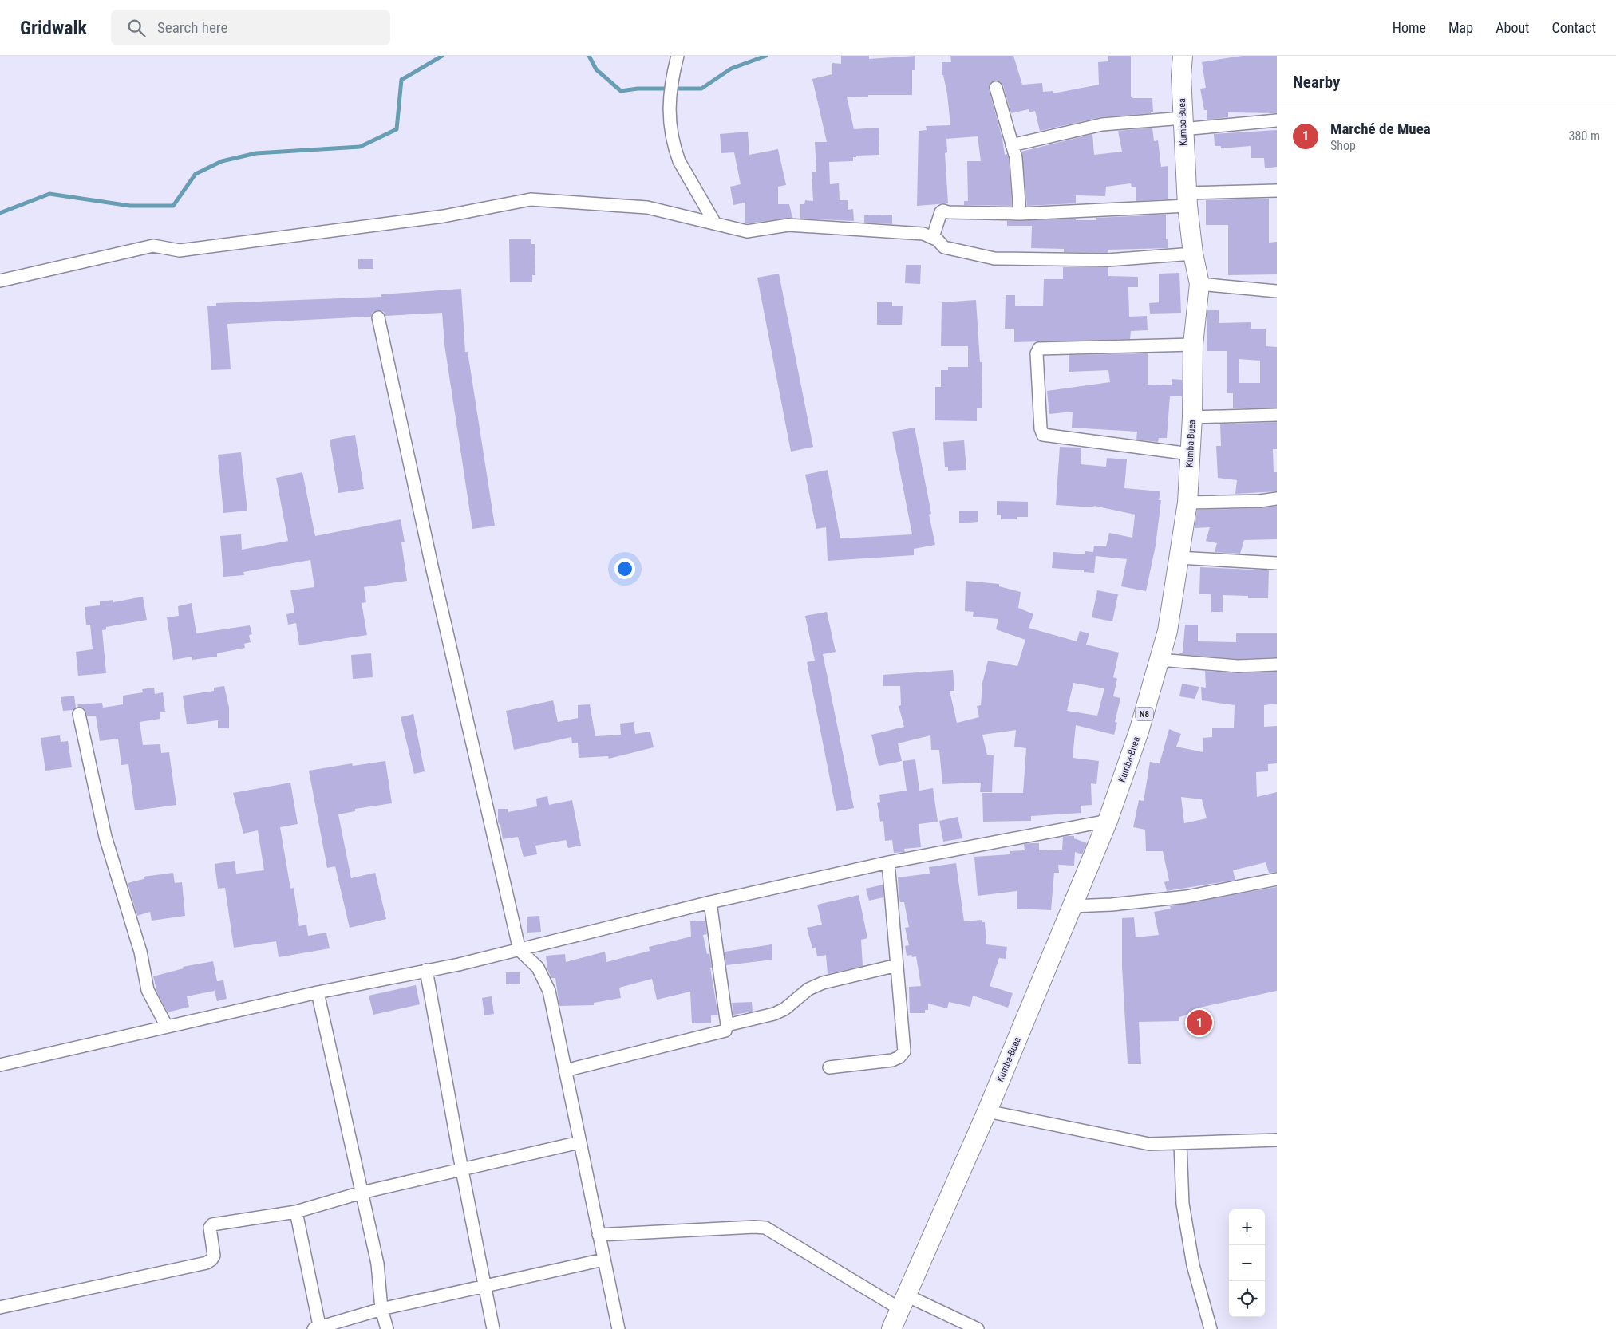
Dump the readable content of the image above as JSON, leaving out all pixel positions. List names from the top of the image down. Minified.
{"streets":{"highway":["Kumba-Buea","N8"]},"page":{"header":"Gridwalk","search":"Search here","nav":["Home","Map","About","Contact"],"heading":"Nearby","list":[{"mark":"1","name":"Marché de Muea","note":"Shop","value":"380 m"}],"pins":"1","map_buttons":["+","−"]}}
